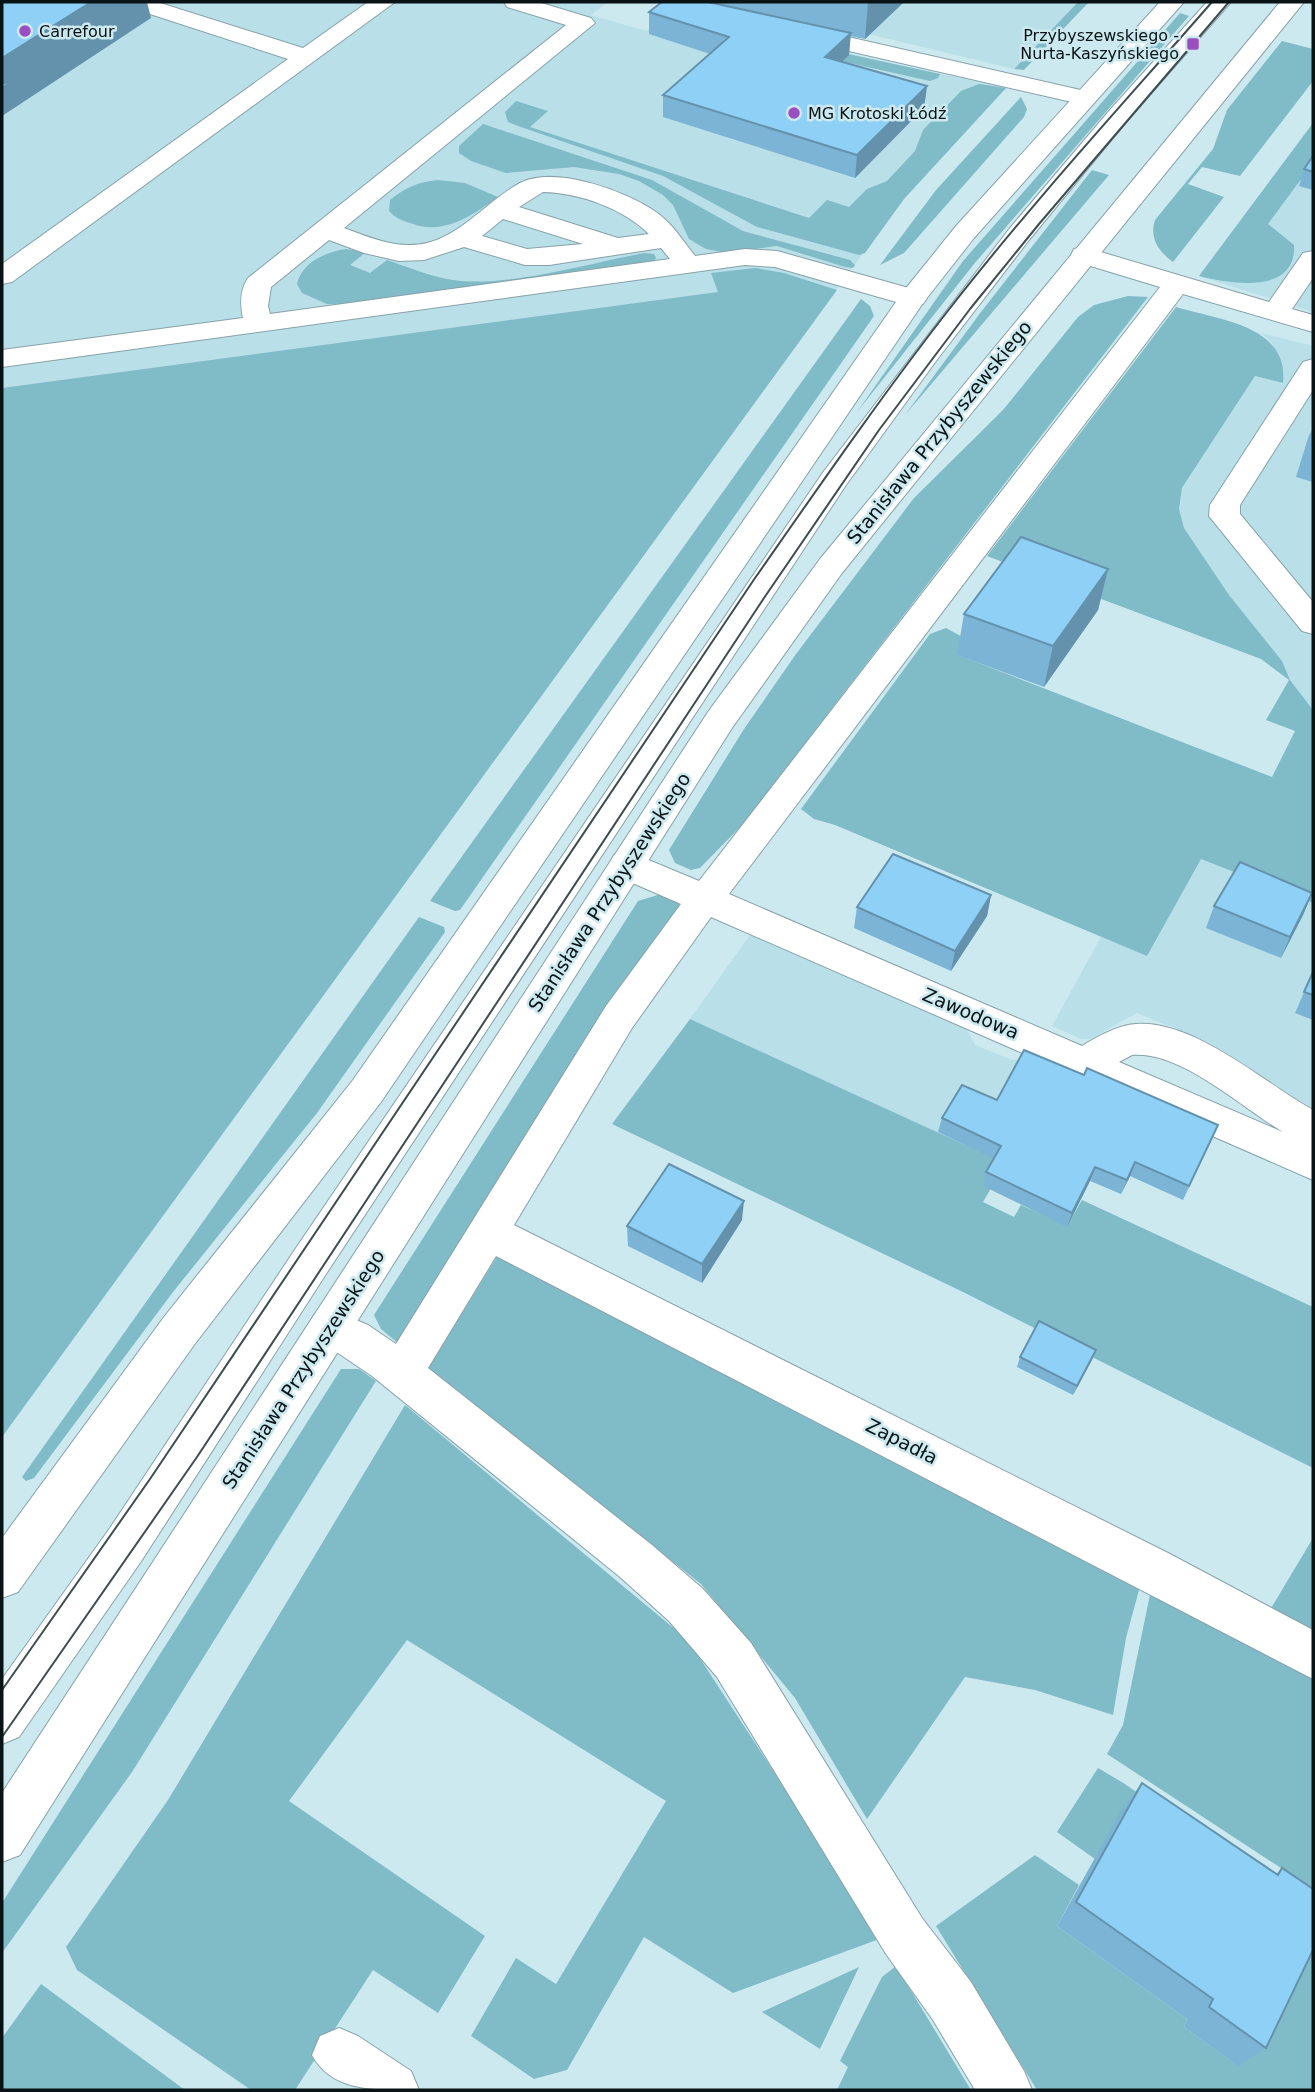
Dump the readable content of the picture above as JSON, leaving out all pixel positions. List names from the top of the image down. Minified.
{"streets":{"main road":["Stanisława Przybyszewskiego","Zawodowa","Zapadła"]},"crossings":[["Stanisława Przybyszewskiego","Zawodowa"]],"places":{"other":["Carrefour","MG Krotoski Łódź"],"transit":["Przybyszewskiego - Nurta-Kaszyńskiego"]}}
